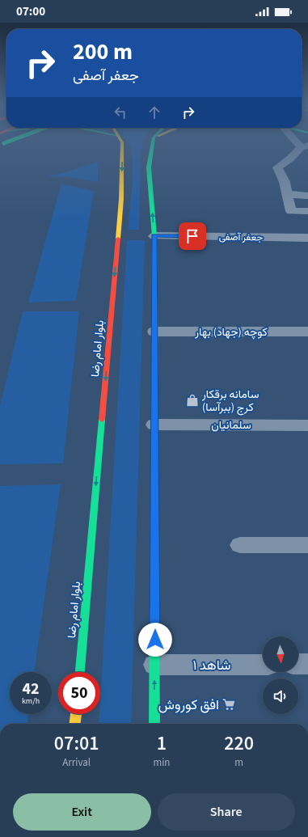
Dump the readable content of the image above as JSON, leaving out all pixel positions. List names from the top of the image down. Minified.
{"streets":{"main road":["بلوار امام رضا"],"street":["جعفر آصفی","کوچه (جهاد) بهار","سلمانیان","شاهد ۱"]},"places":{"shop":["سامانه برقکار کرج (ببرآسا)"],"supermarket":["افق کوروش"]},"north":"bottom","page":{"status":"07:00","turn":["200 m","جعفر آصفی"],"speed":"42 km/h","limit":"50","eta":["07:01","Arrival","1","min","220","m"],"buttons":["Exit","Share"]}}
